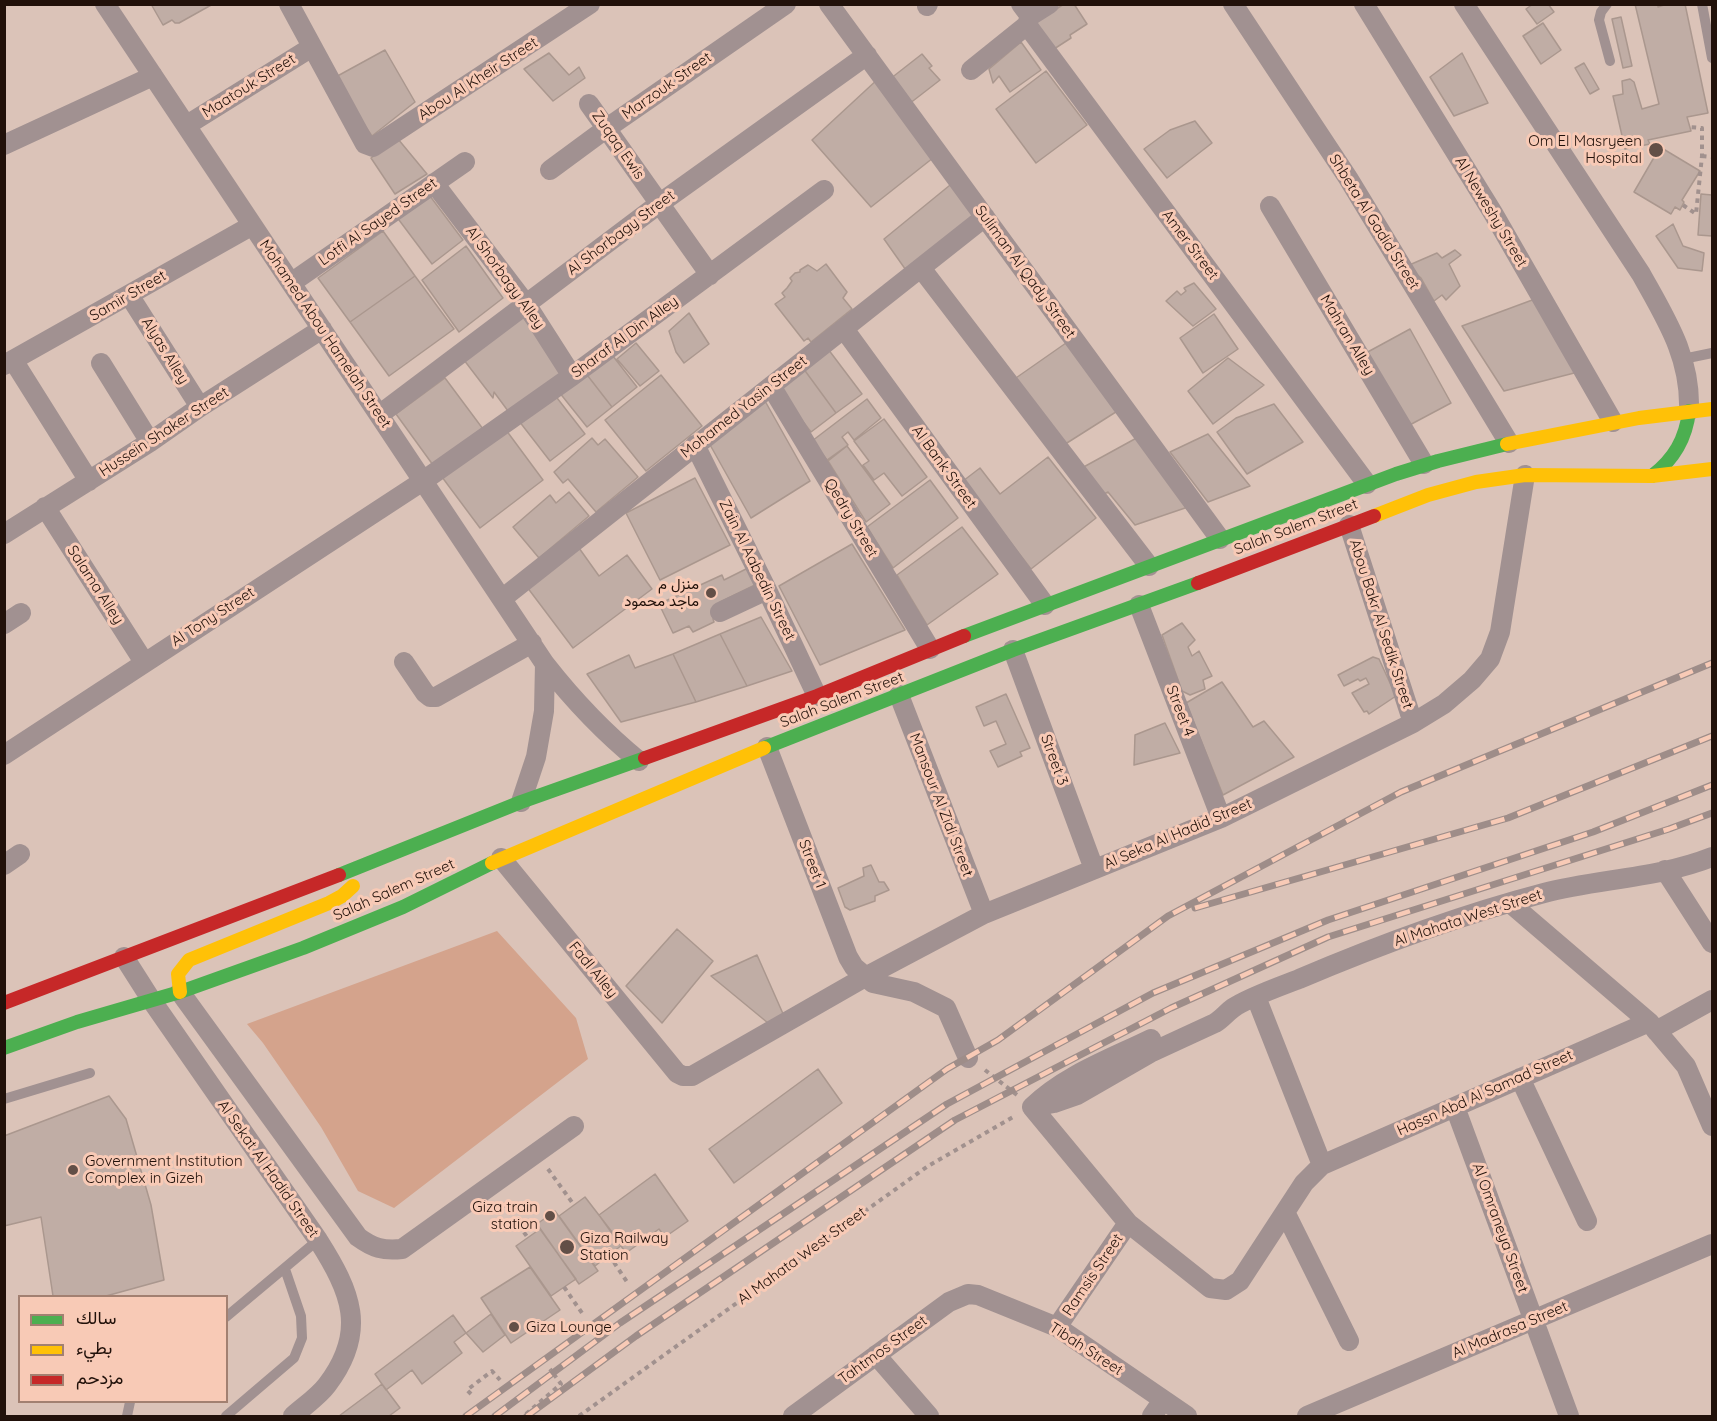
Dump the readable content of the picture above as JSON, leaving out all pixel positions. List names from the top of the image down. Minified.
{"streets":{"highway":["Salah Salem Street"],"street":["Abou Al Kheir Street","Maatouk Street","Marzouk Street","Zuqaq Ewis","Al Neweshy Street","Lotfi Al Sayed Street","Shbeta Al Gadid Street","Al Shorbagy Street","Amer Street","Suliman Al Qady Street","Al Shorbagy Alley","Samir Street","Mohamed Abou Hamelah Street","Mahran Alley","Sharaf Al Din Alley","Alyas Alley","Mohamed Yasin Street","Hussein Shaker Street","Al Bank Street","Qedry Street","Zain Al Aabedin Street","Salama Alley","Al Tony Street","Abou Bakr Al Sedik Street","Street 4","Street 3","Mansour Al Zidi Street","Al Seka Al Hadid Street","Street 1","Al Mahata West Street","Fadl Alley","Hassn Abd Al Samad Street","Al Sekat Al Hadid Street","Al Omraneya Street","Ramsis Street","Al Madrasa Street","Tibah Street","Tahtmos Street"]},"crossings":[["Abou Al Kheir Street","Maatouk Street"],["Maatouk Street","Mohamed Abou Hamelah Street"],["Marzouk Street","Zuqaq Ewis"],["Zuqaq Ewis","Al Shorbagy Street"],["Zuqaq Ewis","Sharaf Al Din Alley"],["Al Neweshy Street","Salah Salem Street"],["Lotfi Al Sayed Street","Al Shorbagy Alley"],["Lotfi Al Sayed Street","Mohamed Abou Hamelah Street"],["Shbeta Al Gadid Street","Salah Salem Street"],["Al Shorbagy Street","Suliman Al Qady Street"],["Al Shorbagy Street","Al Shorbagy Alley"],["Al Shorbagy Street","Mohamed Abou Hamelah Street"],["Amer Street","Salah Salem Street"],["Suliman Al Qady Street","Mohamed Yasin Street"],["Suliman Al Qady Street","Salah Salem Street"],["Al Shorbagy Alley","Sharaf Al Din Alley"],["Samir Street","Mohamed Abou Hamelah Street"],["Samir Street","Alyas Alley"],["Mohamed Abou Hamelah Street","Sharaf Al Din Alley"],["Mohamed Abou Hamelah Street","Mohamed Yasin Street"],["Mohamed Abou Hamelah Street","Hussein Shaker Street"],["Mohamed Abou Hamelah Street","Salah Salem Street"],["Mohamed Abou Hamelah Street","Al Tony Street"],["Mahran Alley","Salah Salem Street"],["Sharaf Al Din Alley","Al Tony Street"],["Alyas Alley","Hussein Shaker Street"],["Mohamed Yasin Street","Al Bank Street"],["Mohamed Yasin Street","Qedry Street"],["Mohamed Yasin Street","Zain Al Aabedin Street"],["Hussein Shaker Street","Salama Alley"],["Al Bank Street","Salah Salem Street"],["Qedry Street","Salah Salem Street"],["Salah Salem Street","Zain Al Aabedin Street"],["Salah Salem Street","Abou Bakr Al Sedik Street"],["Salah Salem Street","Street 4"],["Salah Salem Street","Street 3"],["Salah Salem Street","Mansour Al Zidi Street"],["Salah Salem Street","Al Seka Al Hadid Street"],["Salah Salem Street","Street 1"],["Salah Salem Street","Fadl Alley"],["Salah Salem Street","Al Sekat Al Hadid Street"],["Salama Alley","Al Tony Street"],["Abou Bakr Al Sedik Street","Al Seka Al Hadid Street"],["Street 4","Al Seka Al Hadid Street"],["Street 3","Al Seka Al Hadid Street"],["Mansour Al Zidi Street","Al Seka Al Hadid Street"],["Al Seka Al Hadid Street","Street 1"],["Al Seka Al Hadid Street","Fadl Alley"],["Hassn Abd Al Samad Street","Al Omraneya Street"],["Al Omraneya Street","Al Madrasa Street"],["Ramsis Street","Tibah Street"],["Tibah Street","Tahtmos Street"]],"places":["Om El Masryeen Hospital","منزل م ماجد محمود","Government Institution Complex in Gizeh","Giza train station","Giza Railway Station","Giza Lounge"],"legend":["سالك","بطيء","مزدحم"]}
